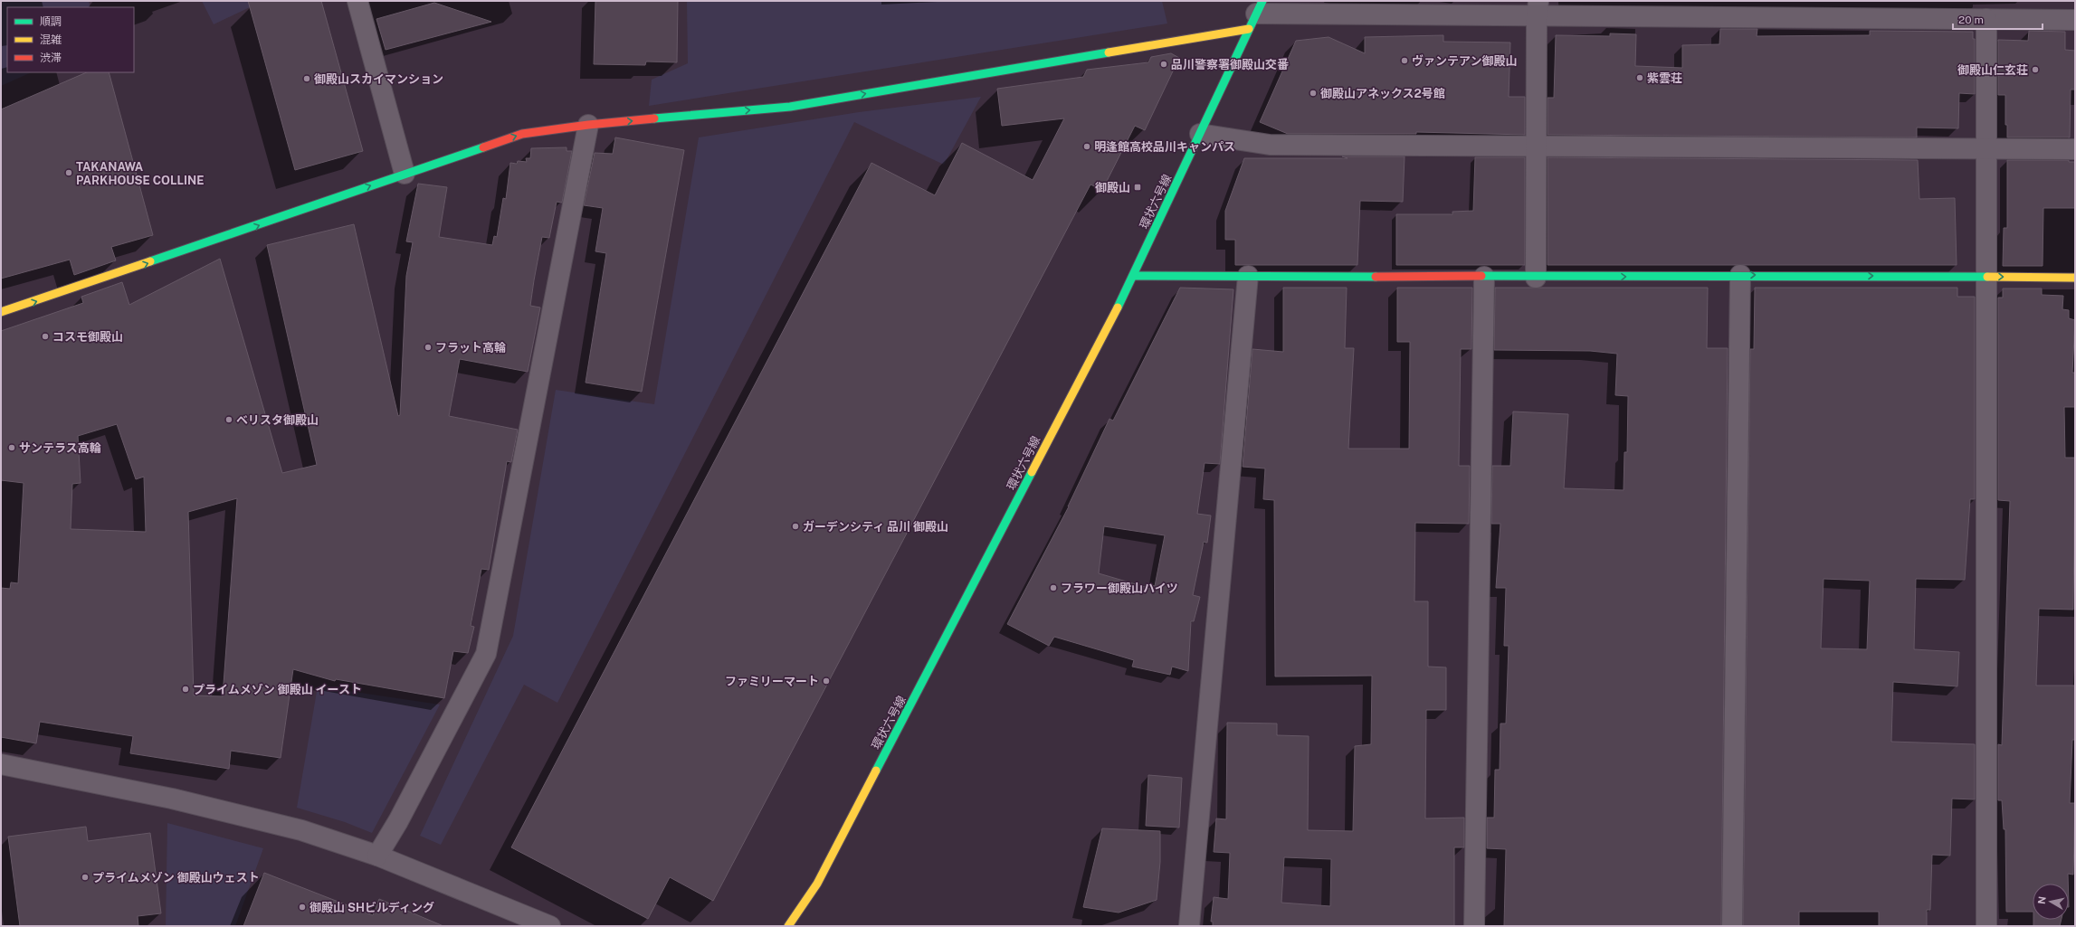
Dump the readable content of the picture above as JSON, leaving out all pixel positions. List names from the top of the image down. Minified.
{"streets":{"street":["環状六号線"]},"places":{"other":["ヴァンテアン御殿山","品川警察署御殿山交番","御殿山仁玄荘","紫雲荘","御殿山スカイマンション","御殿山アネックス2号館","明逢館高校品川キャンパス","TAKANAWA PARKHOUSE COLLINE","コスモ御殿山","フラット高輪","ベリスタ御殿山","サンテラス高輪","ガーデンシティ 品川 御殿山","フラワー御殿山ハイツ","ファミリーマート","プライムメゾン 御殿山 イースト","プライムメゾン 御殿山ウェスト","御殿山 SHビルディング"],"transit":["御殿山"]},"legend":["順調","混雑","渋滞"],"scale_bar":"20 m","north":"left"}
